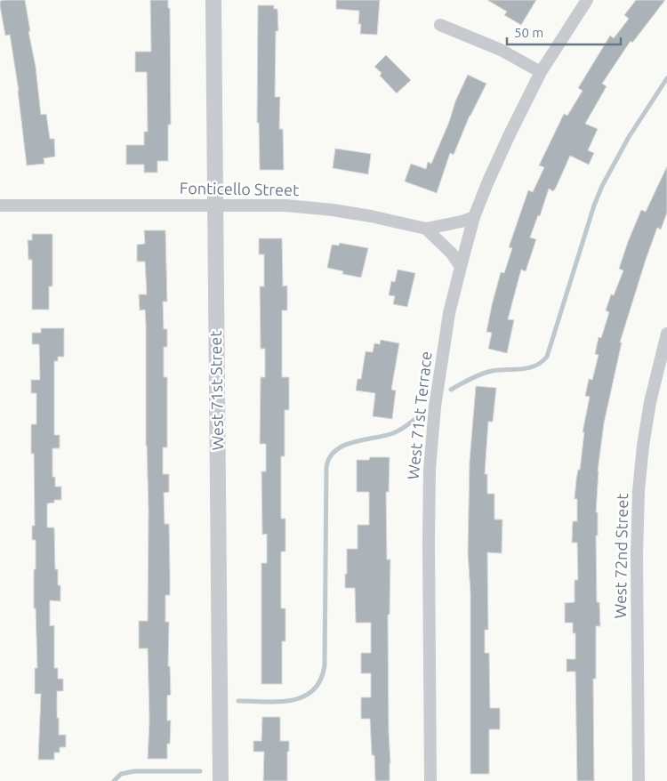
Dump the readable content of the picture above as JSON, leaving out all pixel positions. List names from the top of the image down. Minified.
{"streets":{"street":["Fonticello Street","West 71st Street","West 71st Terrace","West 72nd Street"]},"crossings":[["Fonticello Street","West 71st Street"],["Fonticello Street","West 71st Terrace"]],"scale_bar":"50 m"}
